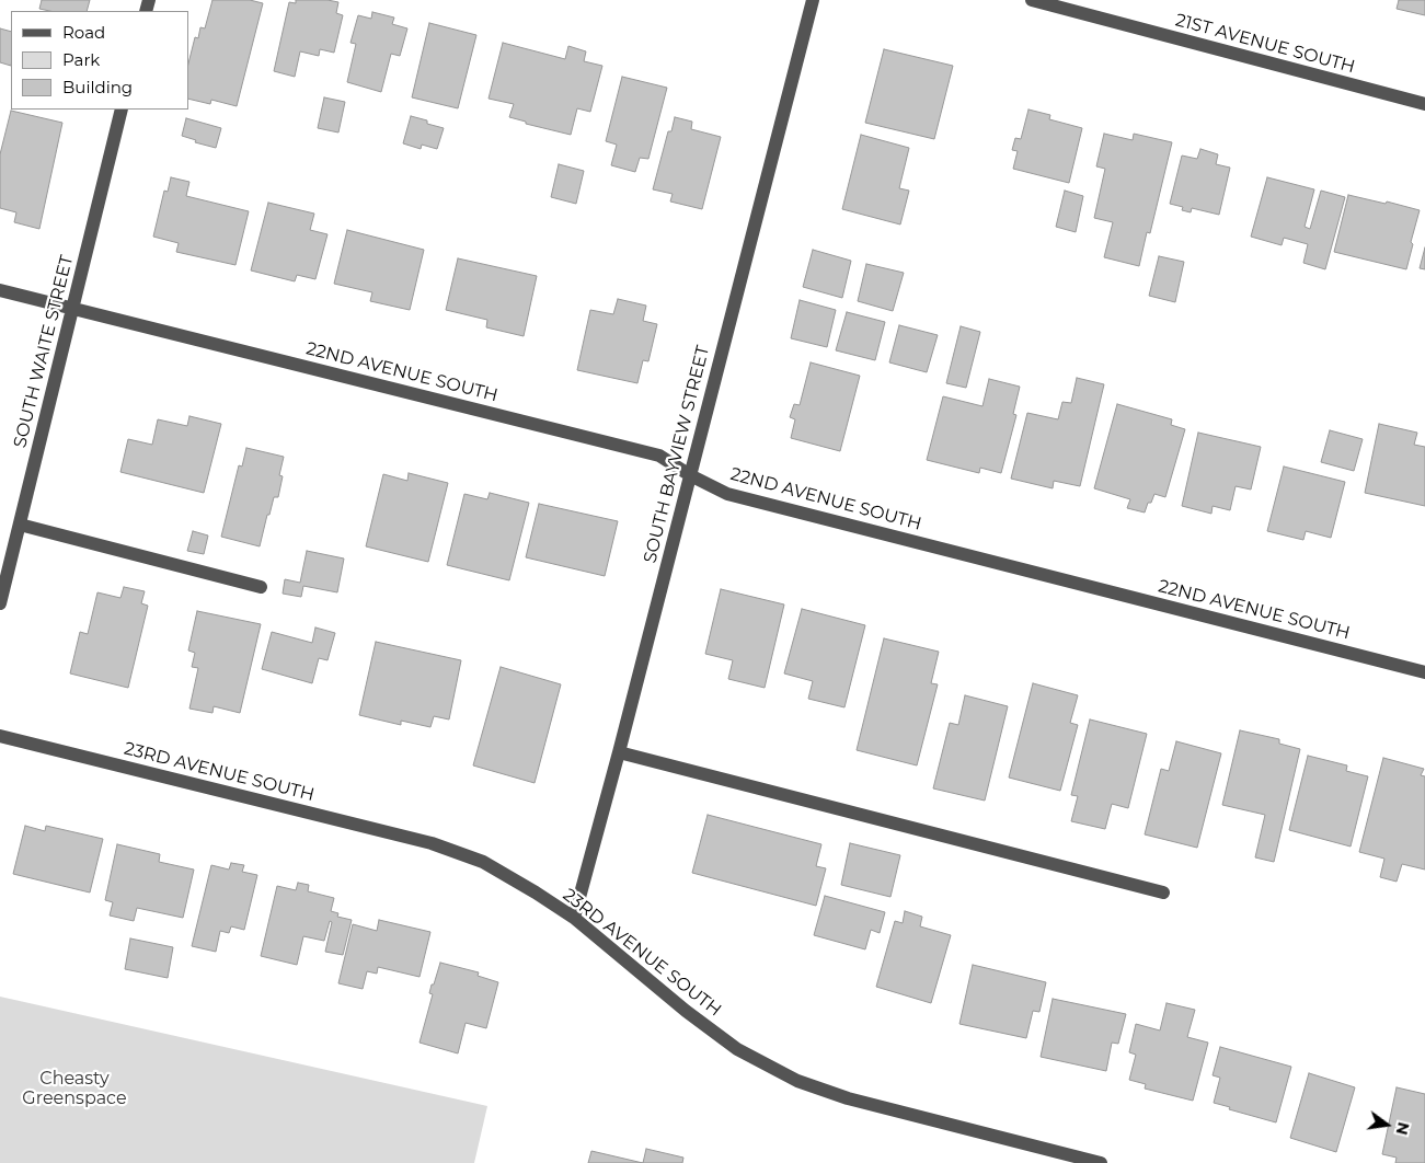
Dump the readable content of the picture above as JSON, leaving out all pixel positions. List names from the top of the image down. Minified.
{"streets":{"street":["21ST AVENUE SOUTH","SOUTH WAITE STREET","22ND AVENUE SOUTH","SOUTH BAYVIEW STREET","23RD AVENUE SOUTH"]},"crossings":[["SOUTH WAITE STREET","22ND AVENUE SOUTH"],["22ND AVENUE SOUTH","SOUTH BAYVIEW STREET"],["SOUTH BAYVIEW STREET","23RD AVENUE SOUTH"]],"parks":["Cheasty Greenspace"],"legend":["Road","Park","Building"],"north":"right"}
